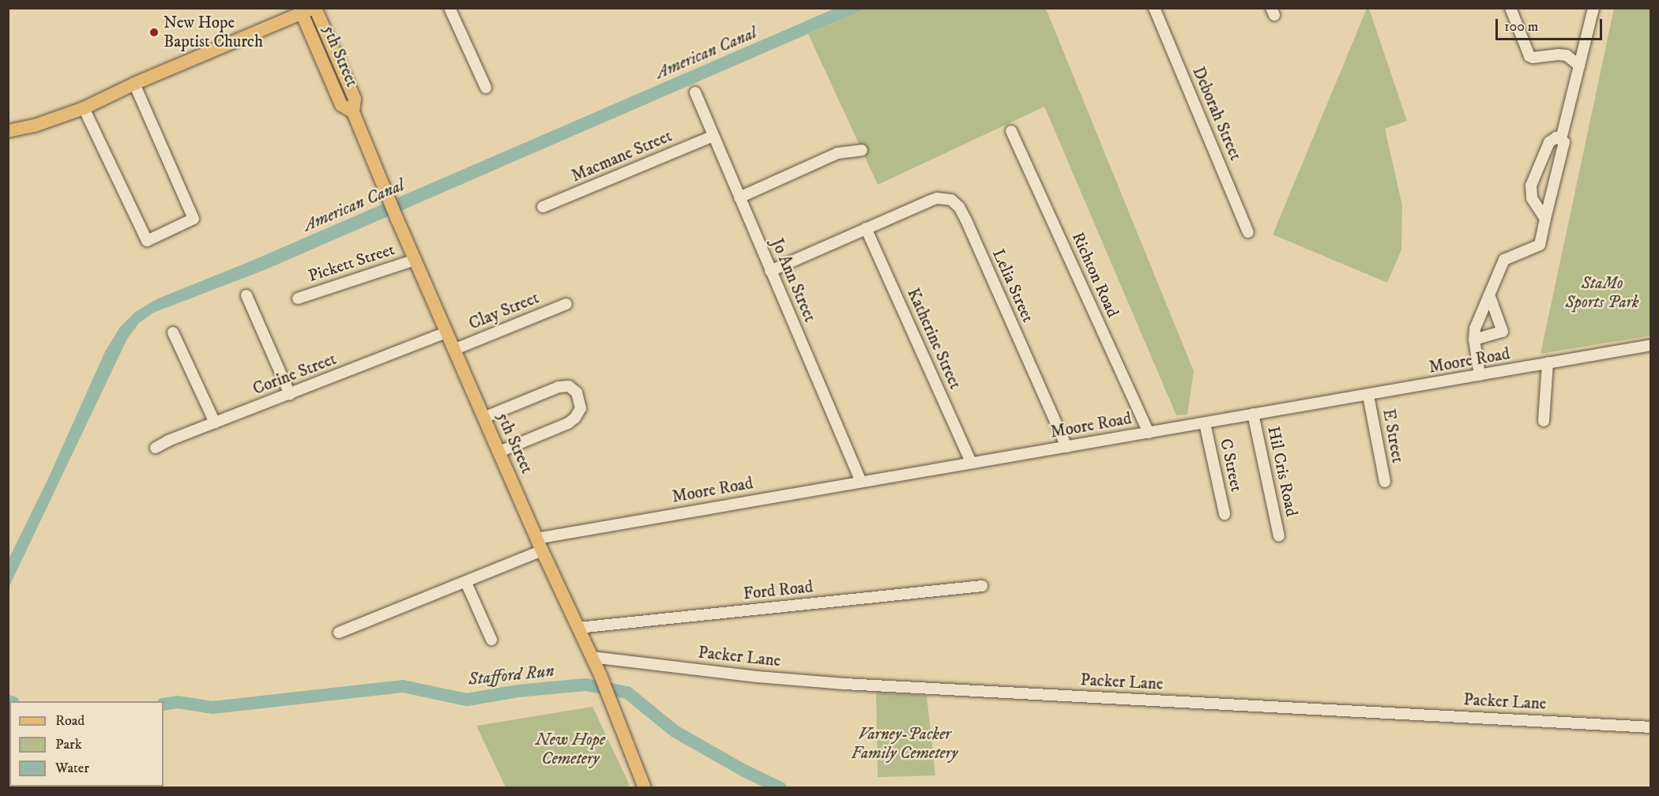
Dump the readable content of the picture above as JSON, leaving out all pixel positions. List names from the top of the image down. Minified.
{"streets":{"main road":["5th Street"],"street":["Deborah Street","Macmane Street","Pickett Street","Richton Road","Jo Ann Street","Lelia Street","Clay Street","Katherine Street","Moore Road","Corine Street","E Street","C Street","Hil Cris Road","Ford Road","Packer Lane"]},"crossings":[["5th Street","Pickett Street"],["5th Street","Clay Street"],["5th Street","Moore Road"],["5th Street","Corine Street"],["5th Street","Ford Road"],["5th Street","Packer Lane"],["Macmane Street","Jo Ann Street"],["Richton Road","Moore Road"],["Jo Ann Street","Lelia Street"],["Jo Ann Street","Moore Road"],["Lelia Street","Katherine Street"],["Lelia Street","Moore Road"],["Katherine Street","Moore Road"],["Moore Road","E Street"],["Moore Road","C Street"],["Moore Road","Hil Cris Road"]],"water":["American Canal","Stafford Run"],"parks":["StaMo Sports Park","Varney-Packer Family Cemetery","New Hope Cemetery"],"places":["New Hope Baptist Church"],"legend":["Road","Park","Water"],"scale_bar":"100 m"}
